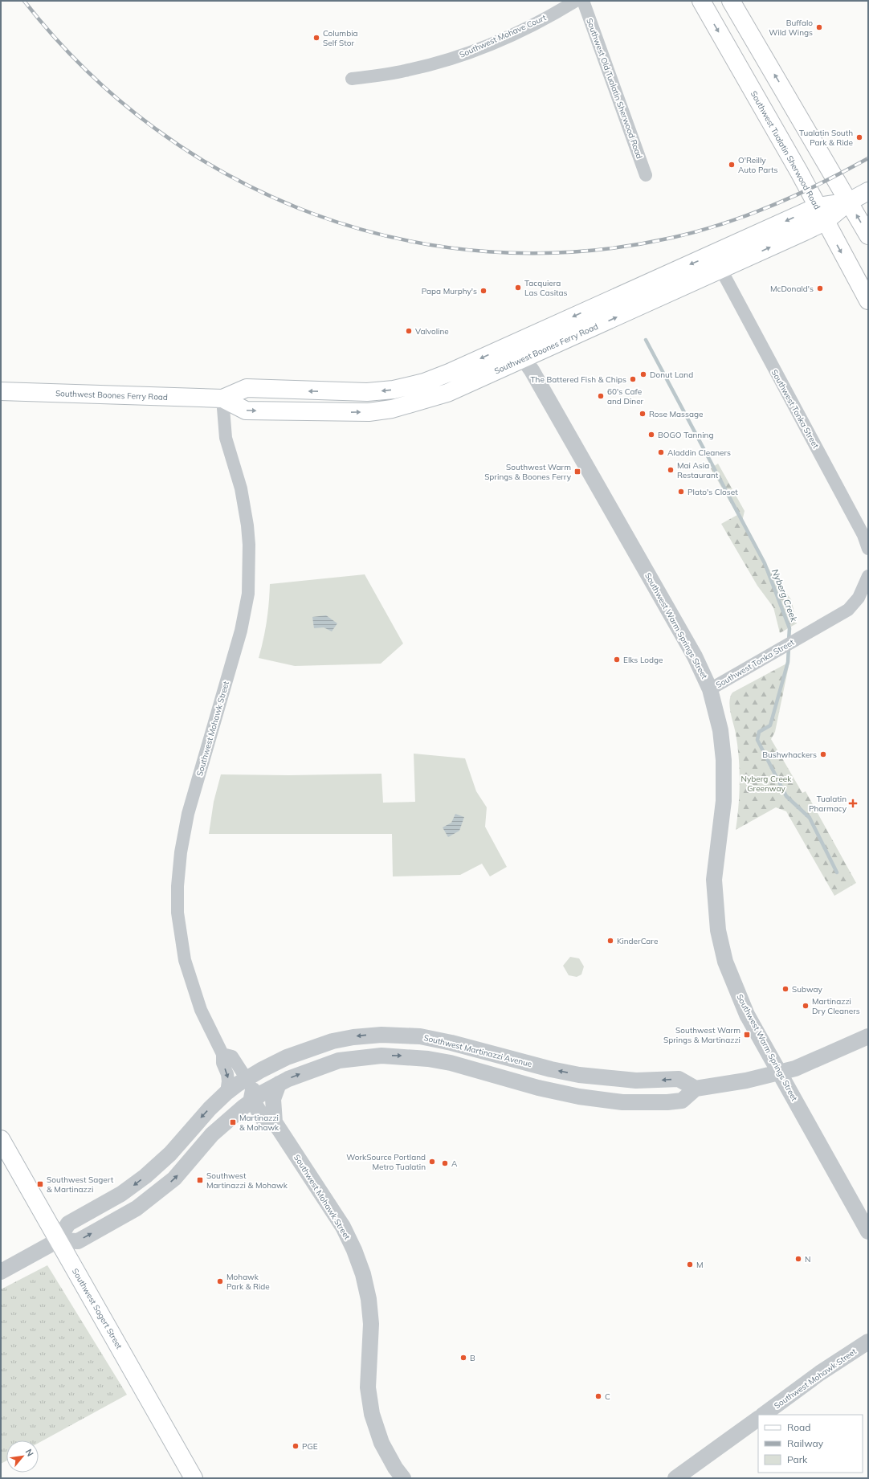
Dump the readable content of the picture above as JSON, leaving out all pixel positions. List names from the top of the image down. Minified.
{"streets":{"main road":["Southwest Tualatin Sherwood Road","Southwest Boones Ferry Road","Southwest Sagert Street"],"street":["Southwest Mohave Court","Southwest Old Tualatin Sherwood Road","Southwest Tonka Street","Southwest Warm Springs Street","Southwest Mohawk Street","Southwest Martinazzi Avenue"]},"crossings":[["Southwest Tualatin Sherwood Road","Southwest Boones Ferry Road"],["Southwest Boones Ferry Road","Southwest Tonka Street"],["Southwest Boones Ferry Road","Southwest Warm Springs Street"],["Southwest Boones Ferry Road","Southwest Mohawk Street"],["Southwest Tonka Street","Southwest Warm Springs Street"],["Southwest Mohawk Street","Southwest Martinazzi Avenue"],["Southwest Martinazzi Avenue","Southwest Sagert Street"]],"water":["Nyberg Creek"],"parks":["Nyberg Creek Greenway"],"places":{"other":["Buffalo Wild Wings","Columbia Self Stor","Tualatin South Park & Ride","O'Reilly Auto Parts","Tacquiera Las Casitas","McDonald's","Papa Murphy's","Valvoline","Donut Land","The Battered Fish & Chips","60's Cafe and Diner","Rose Massage","BOGO Tanning","Aladdin Cleaners","Mai Asia Restaurant","Plato's Closet","Elks Lodge","Bushwhackers","KinderCare","Subway","Martinazzi Dry Cleaners","WorkSource Portland Metro Tualatin","A","N","M","Mohawk Park & Ride","B","C","PGE"],"transit":["Southwest Warm Springs & Boones Ferry","Southwest Warm Springs & Martinazzi","Martinazzi & Mohawk","Southwest Martinazzi & Mohawk","Southwest Sagert & Martinazzi"],"health":["Tualatin Pharmacy"]},"legend":["Road","Railway","Park"],"north":"top right"}
